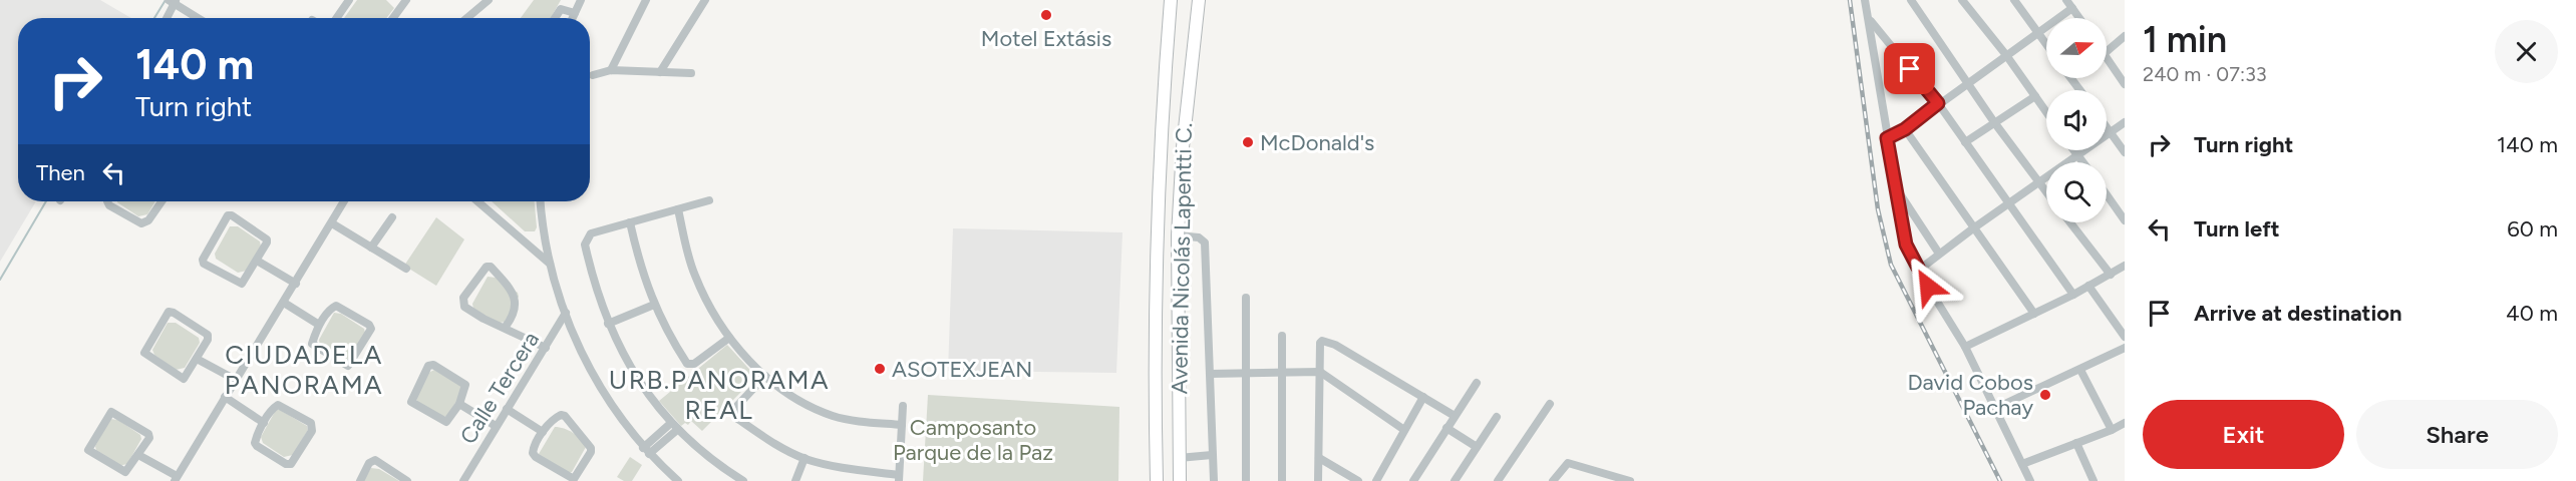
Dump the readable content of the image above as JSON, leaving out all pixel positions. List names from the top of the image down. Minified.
{"streets":{"highway":["Avenida Nicolás Lapentti C."],"street":["Calle Tercera"]},"districts":["CIUDADELA PANORAMA","URB.PANORAMA REAL"],"parks":["Camposanto Parque de la Paz"],"places":["Motel Extásis","McDonald's","ASOTEXJEAN","David Cobos Pachay"],"north":"right","page":{"heading":["1 min","240 m · 07:33"],"turn":["140 m","Turn right"],"list":[{"name":"Turn right","value":"140 m"},{"name":"Turn left","value":"60 m"},{"name":"Arrive at destination","value":"40 m"}],"then":"Then","buttons":["Exit","Share"]}}
